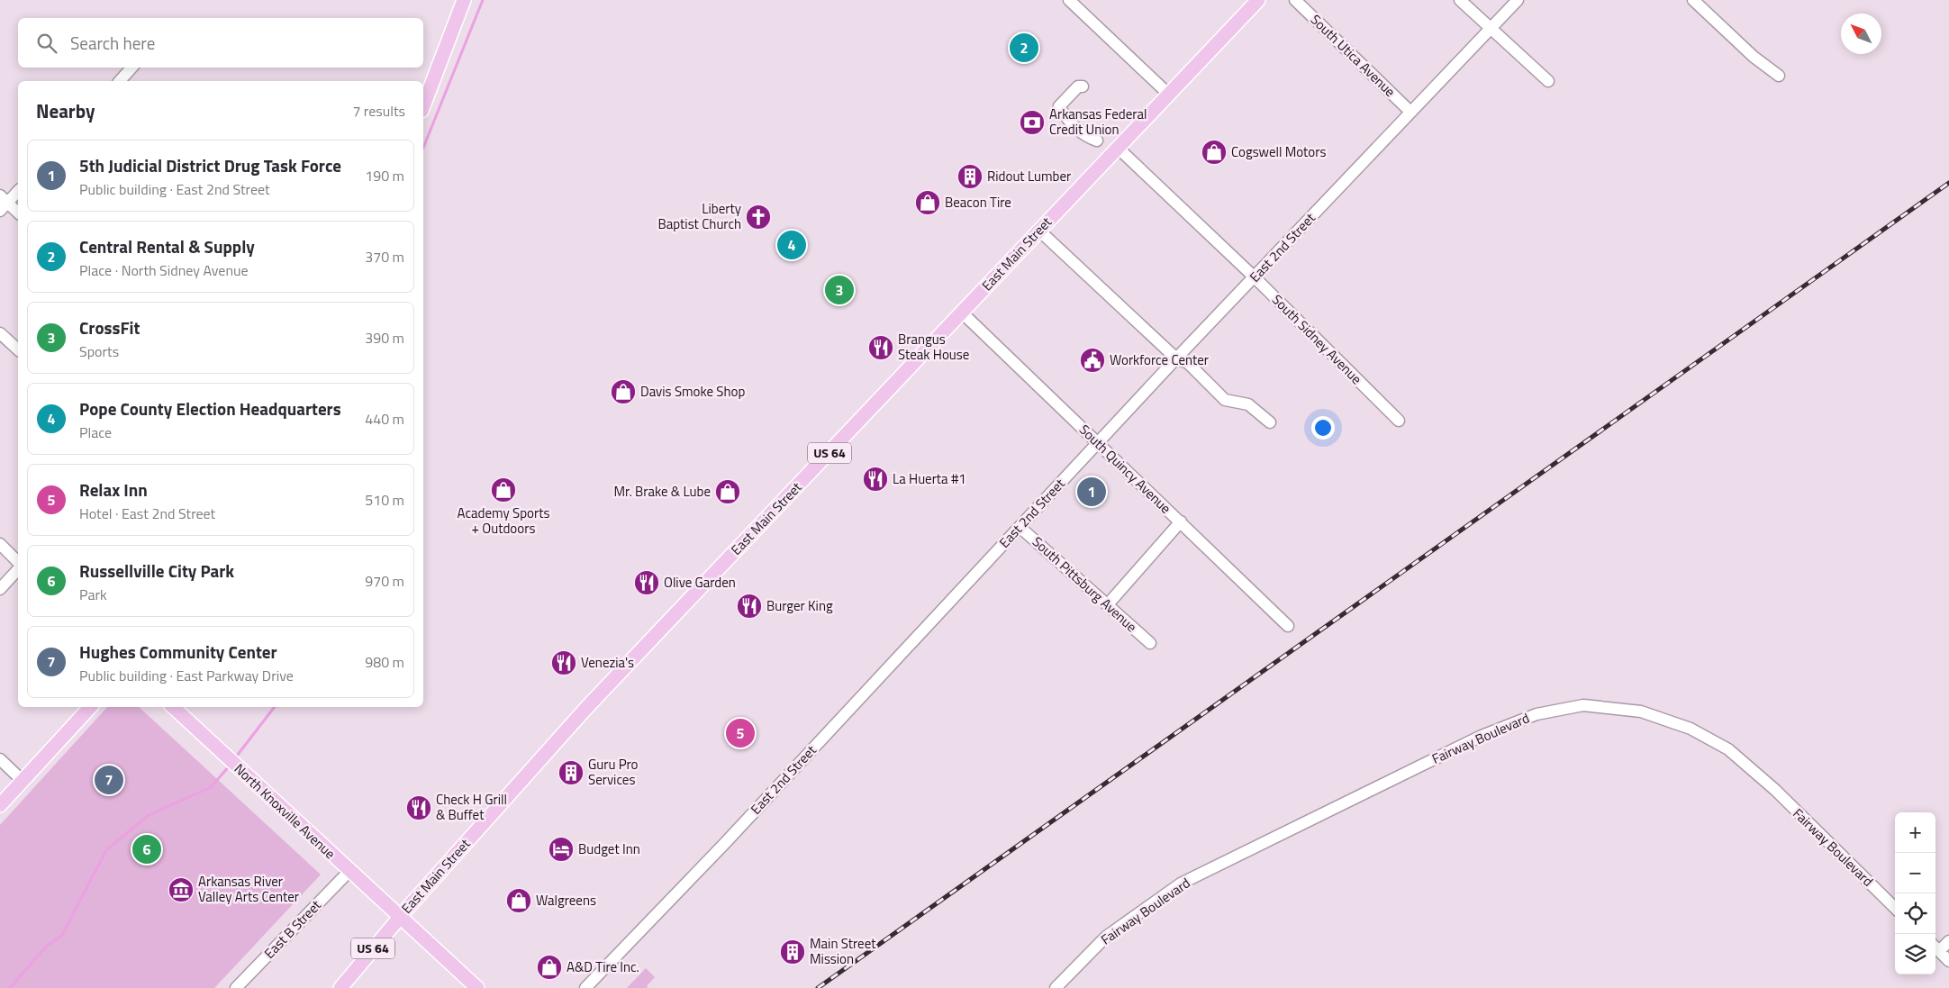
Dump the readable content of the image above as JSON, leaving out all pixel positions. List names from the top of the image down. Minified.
{"streets":{"main road":["East Main Street","US 64","North Knoxville Avenue"],"street":["South Utica Avenue","East 2nd Street","South Sidney Avenue","South Quincy Avenue","South Pittsburg Avenue","Fairway Boulevard","East B Street"]},"crossings":[["South Utica Avenue","East 2nd Street"],["East 2nd Street","South Sidney Avenue"],["East 2nd Street","South Quincy Avenue"],["East 2nd Street","South Pittsburg Avenue"],["East Main Street","South Sidney Avenue"],["East Main Street","South Quincy Avenue"],["East Main Street","North Knoxville Avenue"],["North Knoxville Avenue","East B Street"]],"places":{"bank":["Arkansas Federal Credit Union"],"shop":["Cogswell Motors","Beacon Tire","Davis Smoke Shop","Academy Sports + Outdoors","Mr. Brake & Lube","Walgreens","A&D Tire Inc."],"building":["Ridout Lumber","Guru Pro Services","Main Street Mission"],"church":["Liberty Baptist Church"],"restaurant":["Brangus Steak House","La Huerta #1","Olive Garden","Burger King","Venezia's","Check H Grill & Buffet"],"public building":["Workforce Center"],"hotel":["Budget Inn"],"museum":["Arkansas River Valley Arts Center"]},"north":"top left","page":{"search":"Search here","pins":["2","4","3","1","5","7","6"],"heading":["Nearby","7 results"],"list":[{"mark":"1","name":"5th Judicial District Drug Task Force","note":"Public building · East 2nd Street","value":"190 m"},{"mark":"2","name":"Central Rental & Supply","note":"Place · North Sidney Avenue","value":"370 m"},{"mark":"3","name":"CrossFit","note":"Sports","value":"390 m"},{"mark":"4","name":"Pope County Election Headquarters","note":"Place","value":"440 m"},{"mark":"5","name":"Relax Inn","note":"Hotel · East 2nd Street","value":"510 m"},{"mark":"6","name":"Russellville City Park","note":"Park","value":"970 m"},{"mark":"7","name":"Hughes Community Center","note":"Public building · East Parkway Drive","value":"980 m"}],"map_buttons":["+","−"]}}
